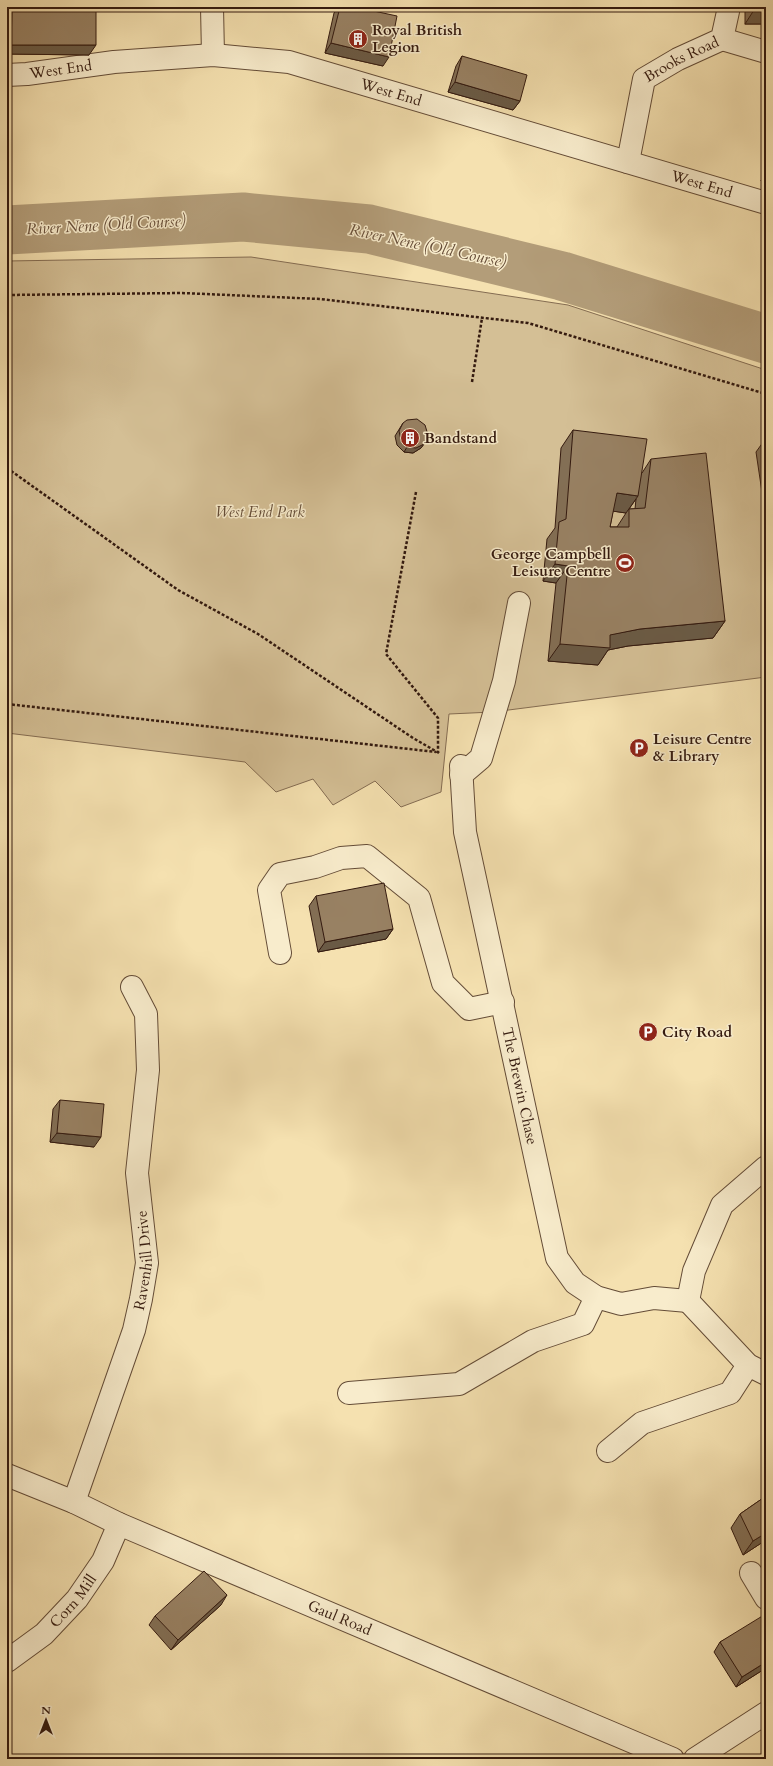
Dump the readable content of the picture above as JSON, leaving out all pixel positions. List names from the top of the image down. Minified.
{"streets":{"street":["Brooks Road","West End","The Brewin Chase","Ravenhill Drive","Corn Mill","Gaul Road"]},"crossings":[["Brooks Road","West End"],["Ravenhill Drive","Gaul Road"],["Corn Mill","Gaul Road"]],"water":["River Nene (Old Course)"],"parks":["West End Park"],"places":{"building":["Royal British Legion","Bandstand"],"sports":["George Campbell Leisure Centre"],"parking":["Leisure Centre & Library","City Road"]},"north":"top"}
